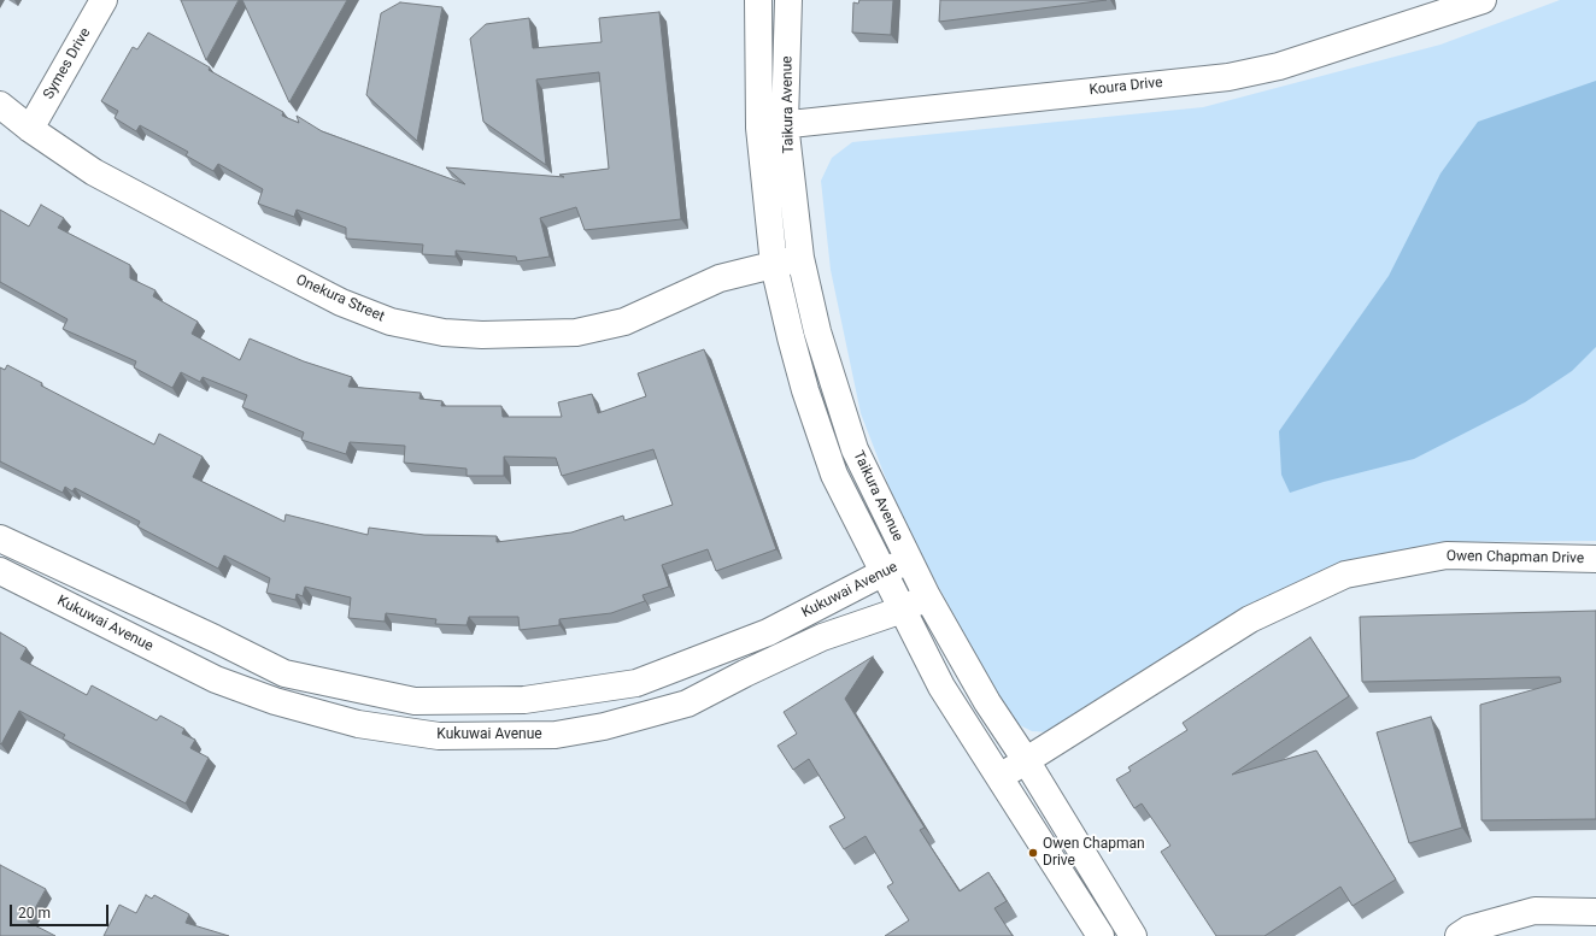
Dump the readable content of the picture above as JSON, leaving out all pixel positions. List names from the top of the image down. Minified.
{"streets":{"street":["Symes Drive","Koura Drive","Taikura Avenue","Onekura Street","Owen Chapman Drive","Kukuwai Avenue"]},"crossings":[["Symes Drive","Onekura Street"],["Koura Drive","Taikura Avenue"],["Taikura Avenue","Onekura Street"],["Taikura Avenue","Owen Chapman Drive"],["Taikura Avenue","Kukuwai Avenue"]],"places":["Owen Chapman Drive"],"scale_bar":"20 m"}
